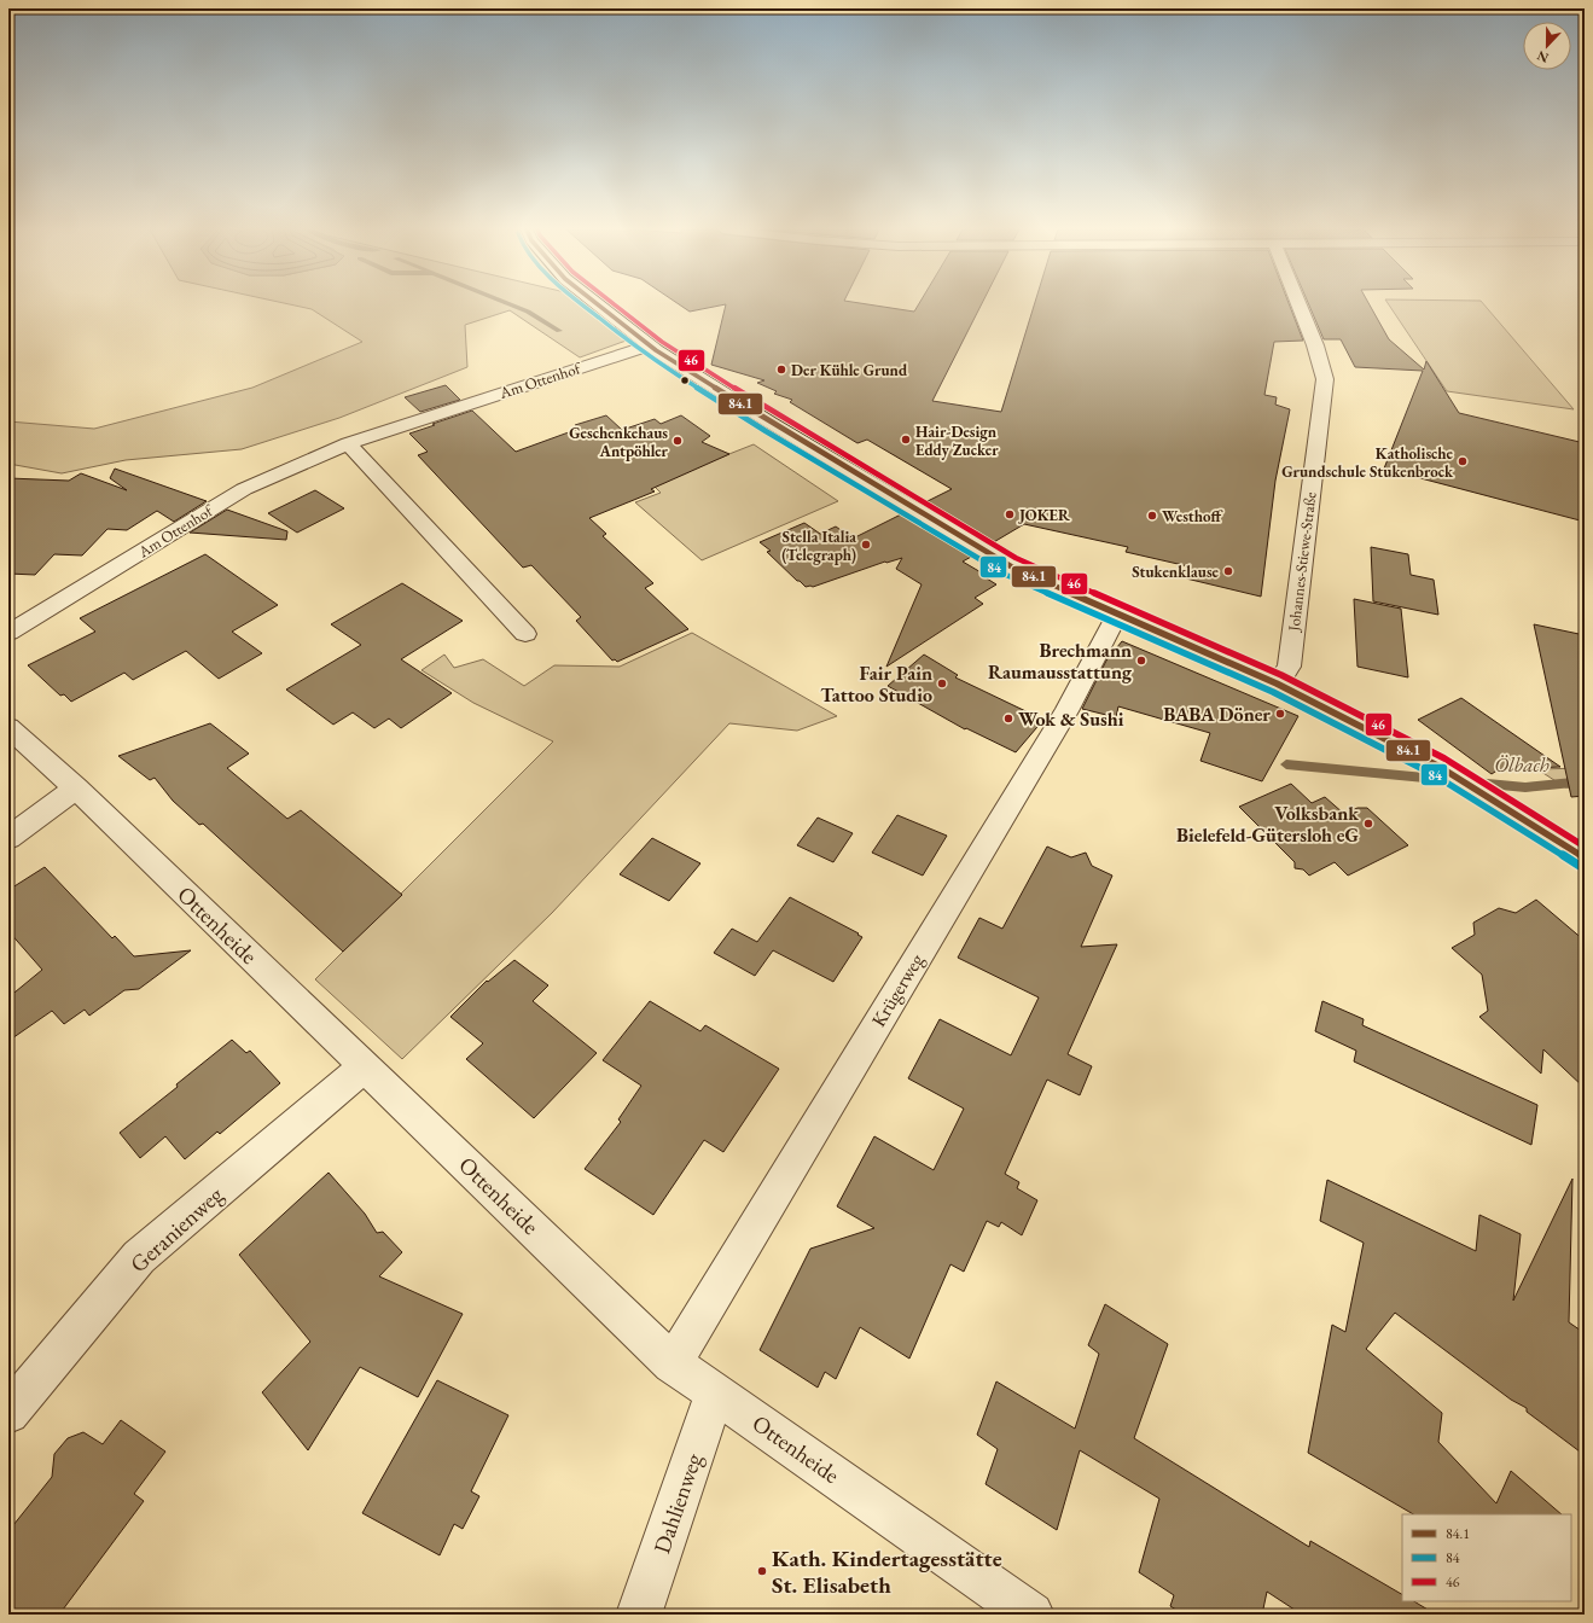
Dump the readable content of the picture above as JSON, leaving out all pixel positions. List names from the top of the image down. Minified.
{"streets":{"street":["Am Ottenhof","Johannes-Stiewe-Straße","Ottenheide","Krügerweg","Geranienweg","Dahlienweg"]},"crossings":[["Ottenheide","Krügerweg"],["Ottenheide","Geranienweg"],["Ottenheide","Dahlienweg"]],"water":["Ölbach"],"places":["Der Kühle Grund","Hair-Design Eddy Zucker","Geschenkehaus Antpöhler","Katholische Grundschule Stukenbrock","JOKER","Westhoff","Stella Italia (Telegraph)","Stukenklause","Brechmann Raumausstattung","Fair Pain Tattoo Studio","BABA Döner","Wok & Sushi","Volksbank Bielefeld-Gütersloh eG","Kath. Kindertagesstätte St. Elisabeth"],"lines":["transit line 84.1","transit line 84","transit line 46"],"legend":["84.1","84","46"],"north":"bottom"}
